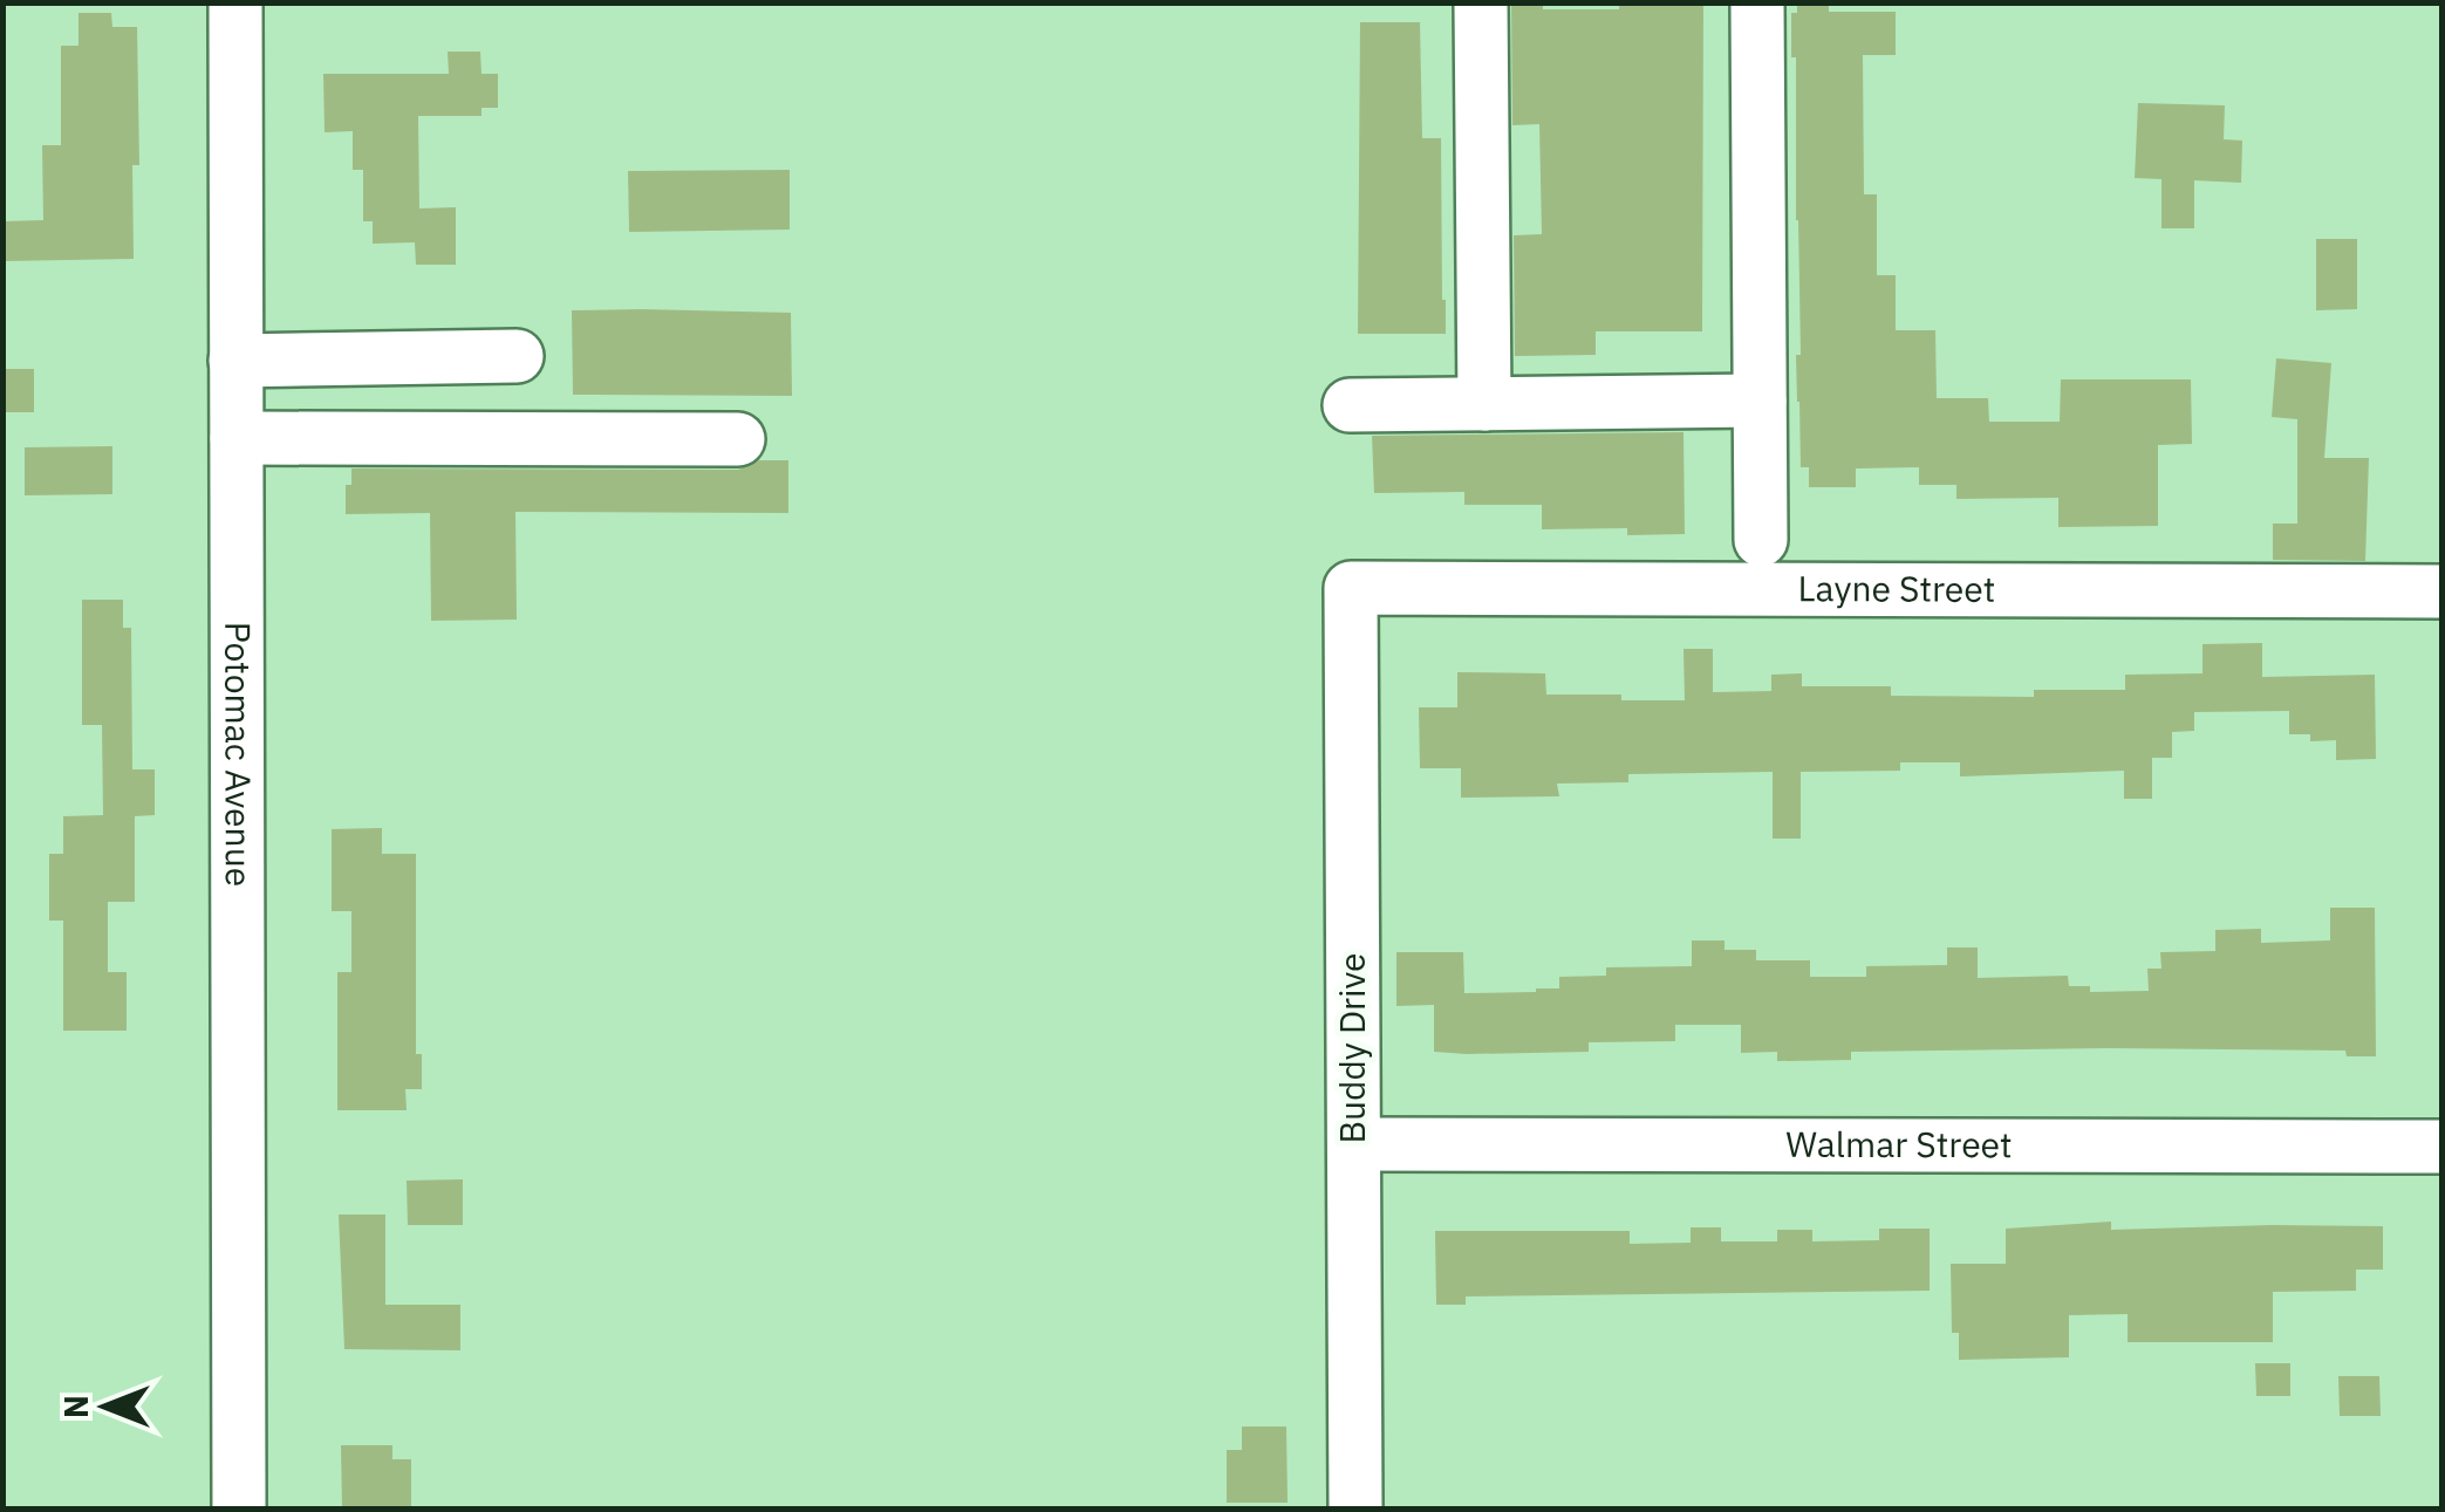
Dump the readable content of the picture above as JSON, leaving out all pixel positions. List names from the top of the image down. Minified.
{"streets":{"street":["Layne Street","Potomac Avenue","Buddy Drive","Walmar Street"]},"crossings":[["Layne Street","Buddy Drive"],["Buddy Drive","Walmar Street"]],"north":"left"}
